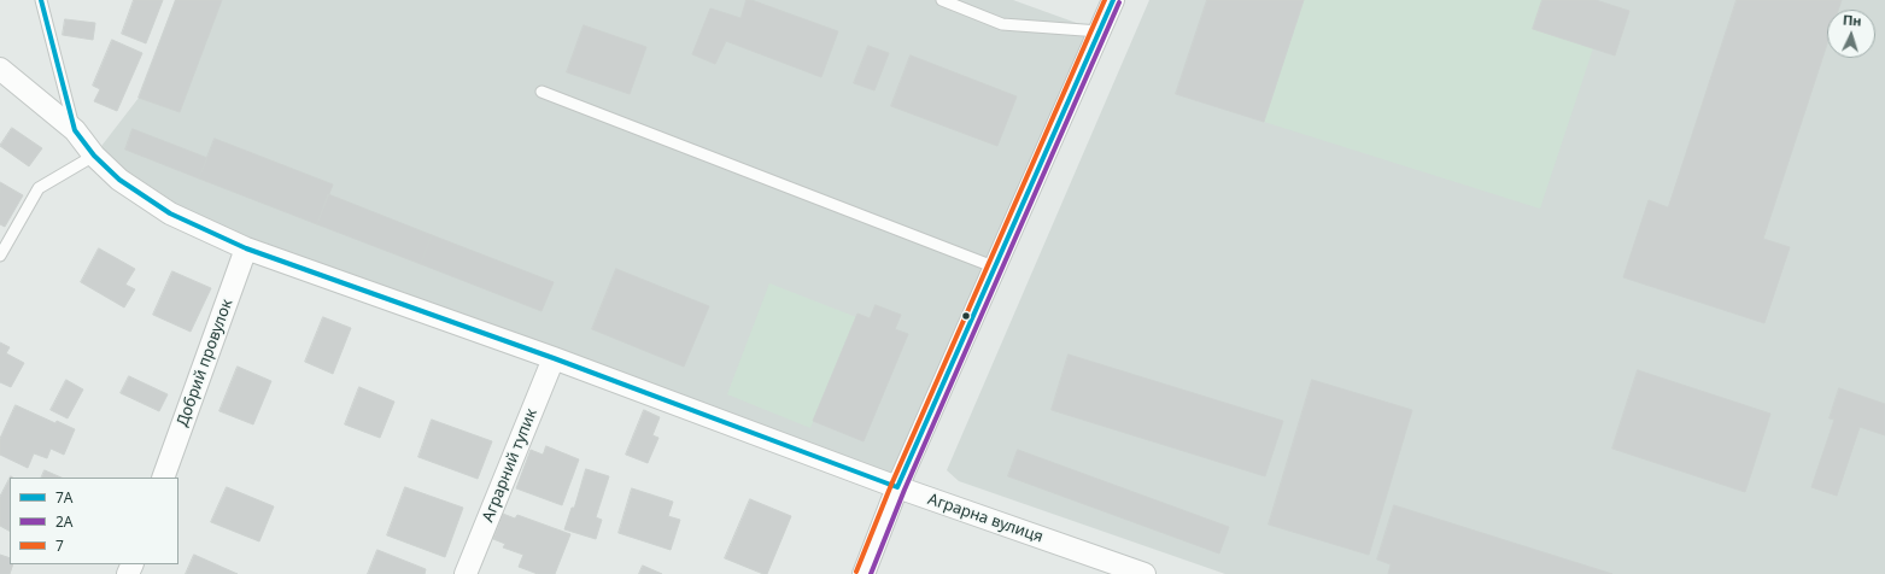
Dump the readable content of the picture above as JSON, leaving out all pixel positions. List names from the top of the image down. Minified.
{"streets":{"street":["Добрий провулок","Аграрний тупик","Аграрна вулиця"]},"crossings":[["Добрий провулок","Аграрна вулиця"],["Аграрний тупик","Аграрна вулиця"]],"lines":["transit line 7А","transit line 7","transit line 2А"],"legend":["7А","2А","7"],"north":"top"}
